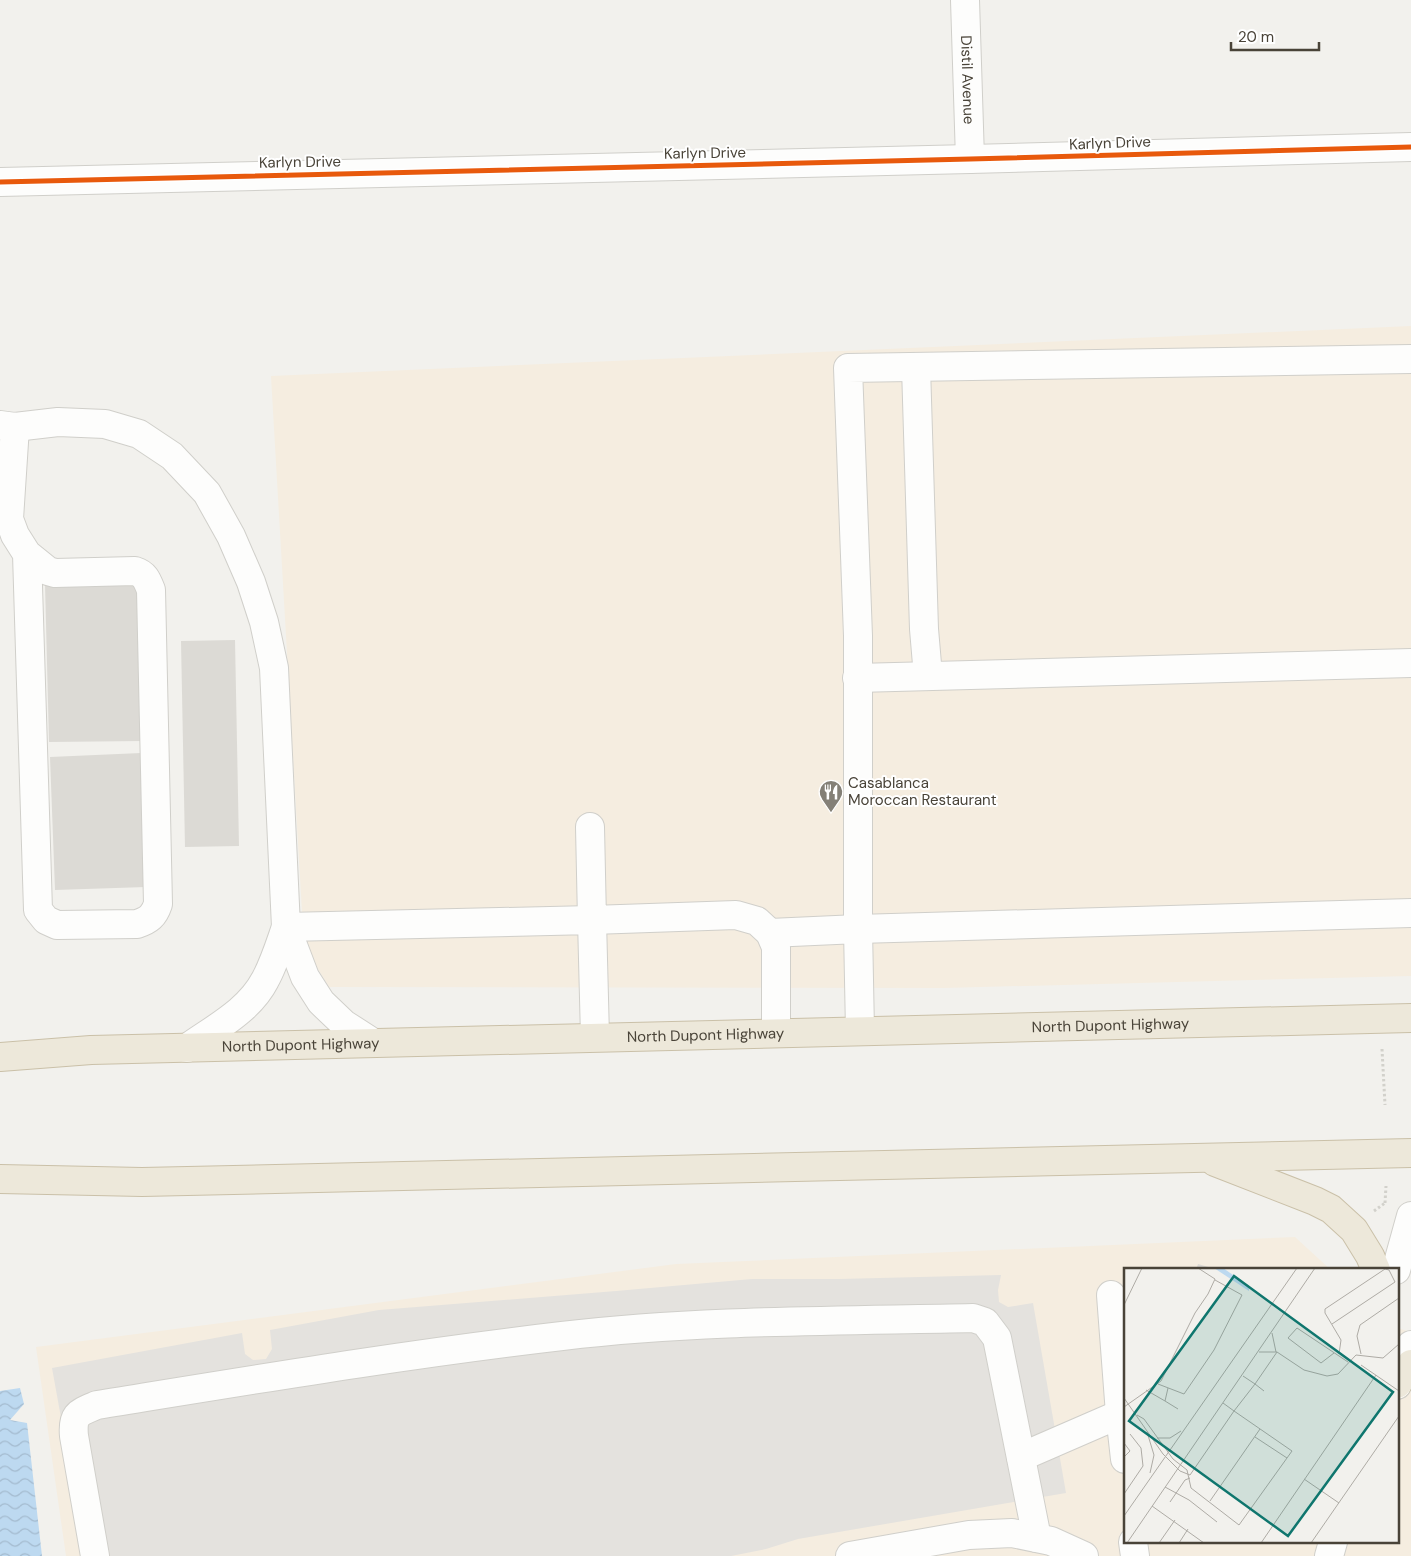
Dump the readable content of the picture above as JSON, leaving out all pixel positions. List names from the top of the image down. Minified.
{"streets":{"highway":["North Dupont Highway"],"street":["Distil Avenue","Karlyn Drive"]},"crossings":[["Distil Avenue","Karlyn Drive"]],"places":{"restaurant":["Casablanca Moroccan Restaurant"]},"scale_bar":"20 m"}
